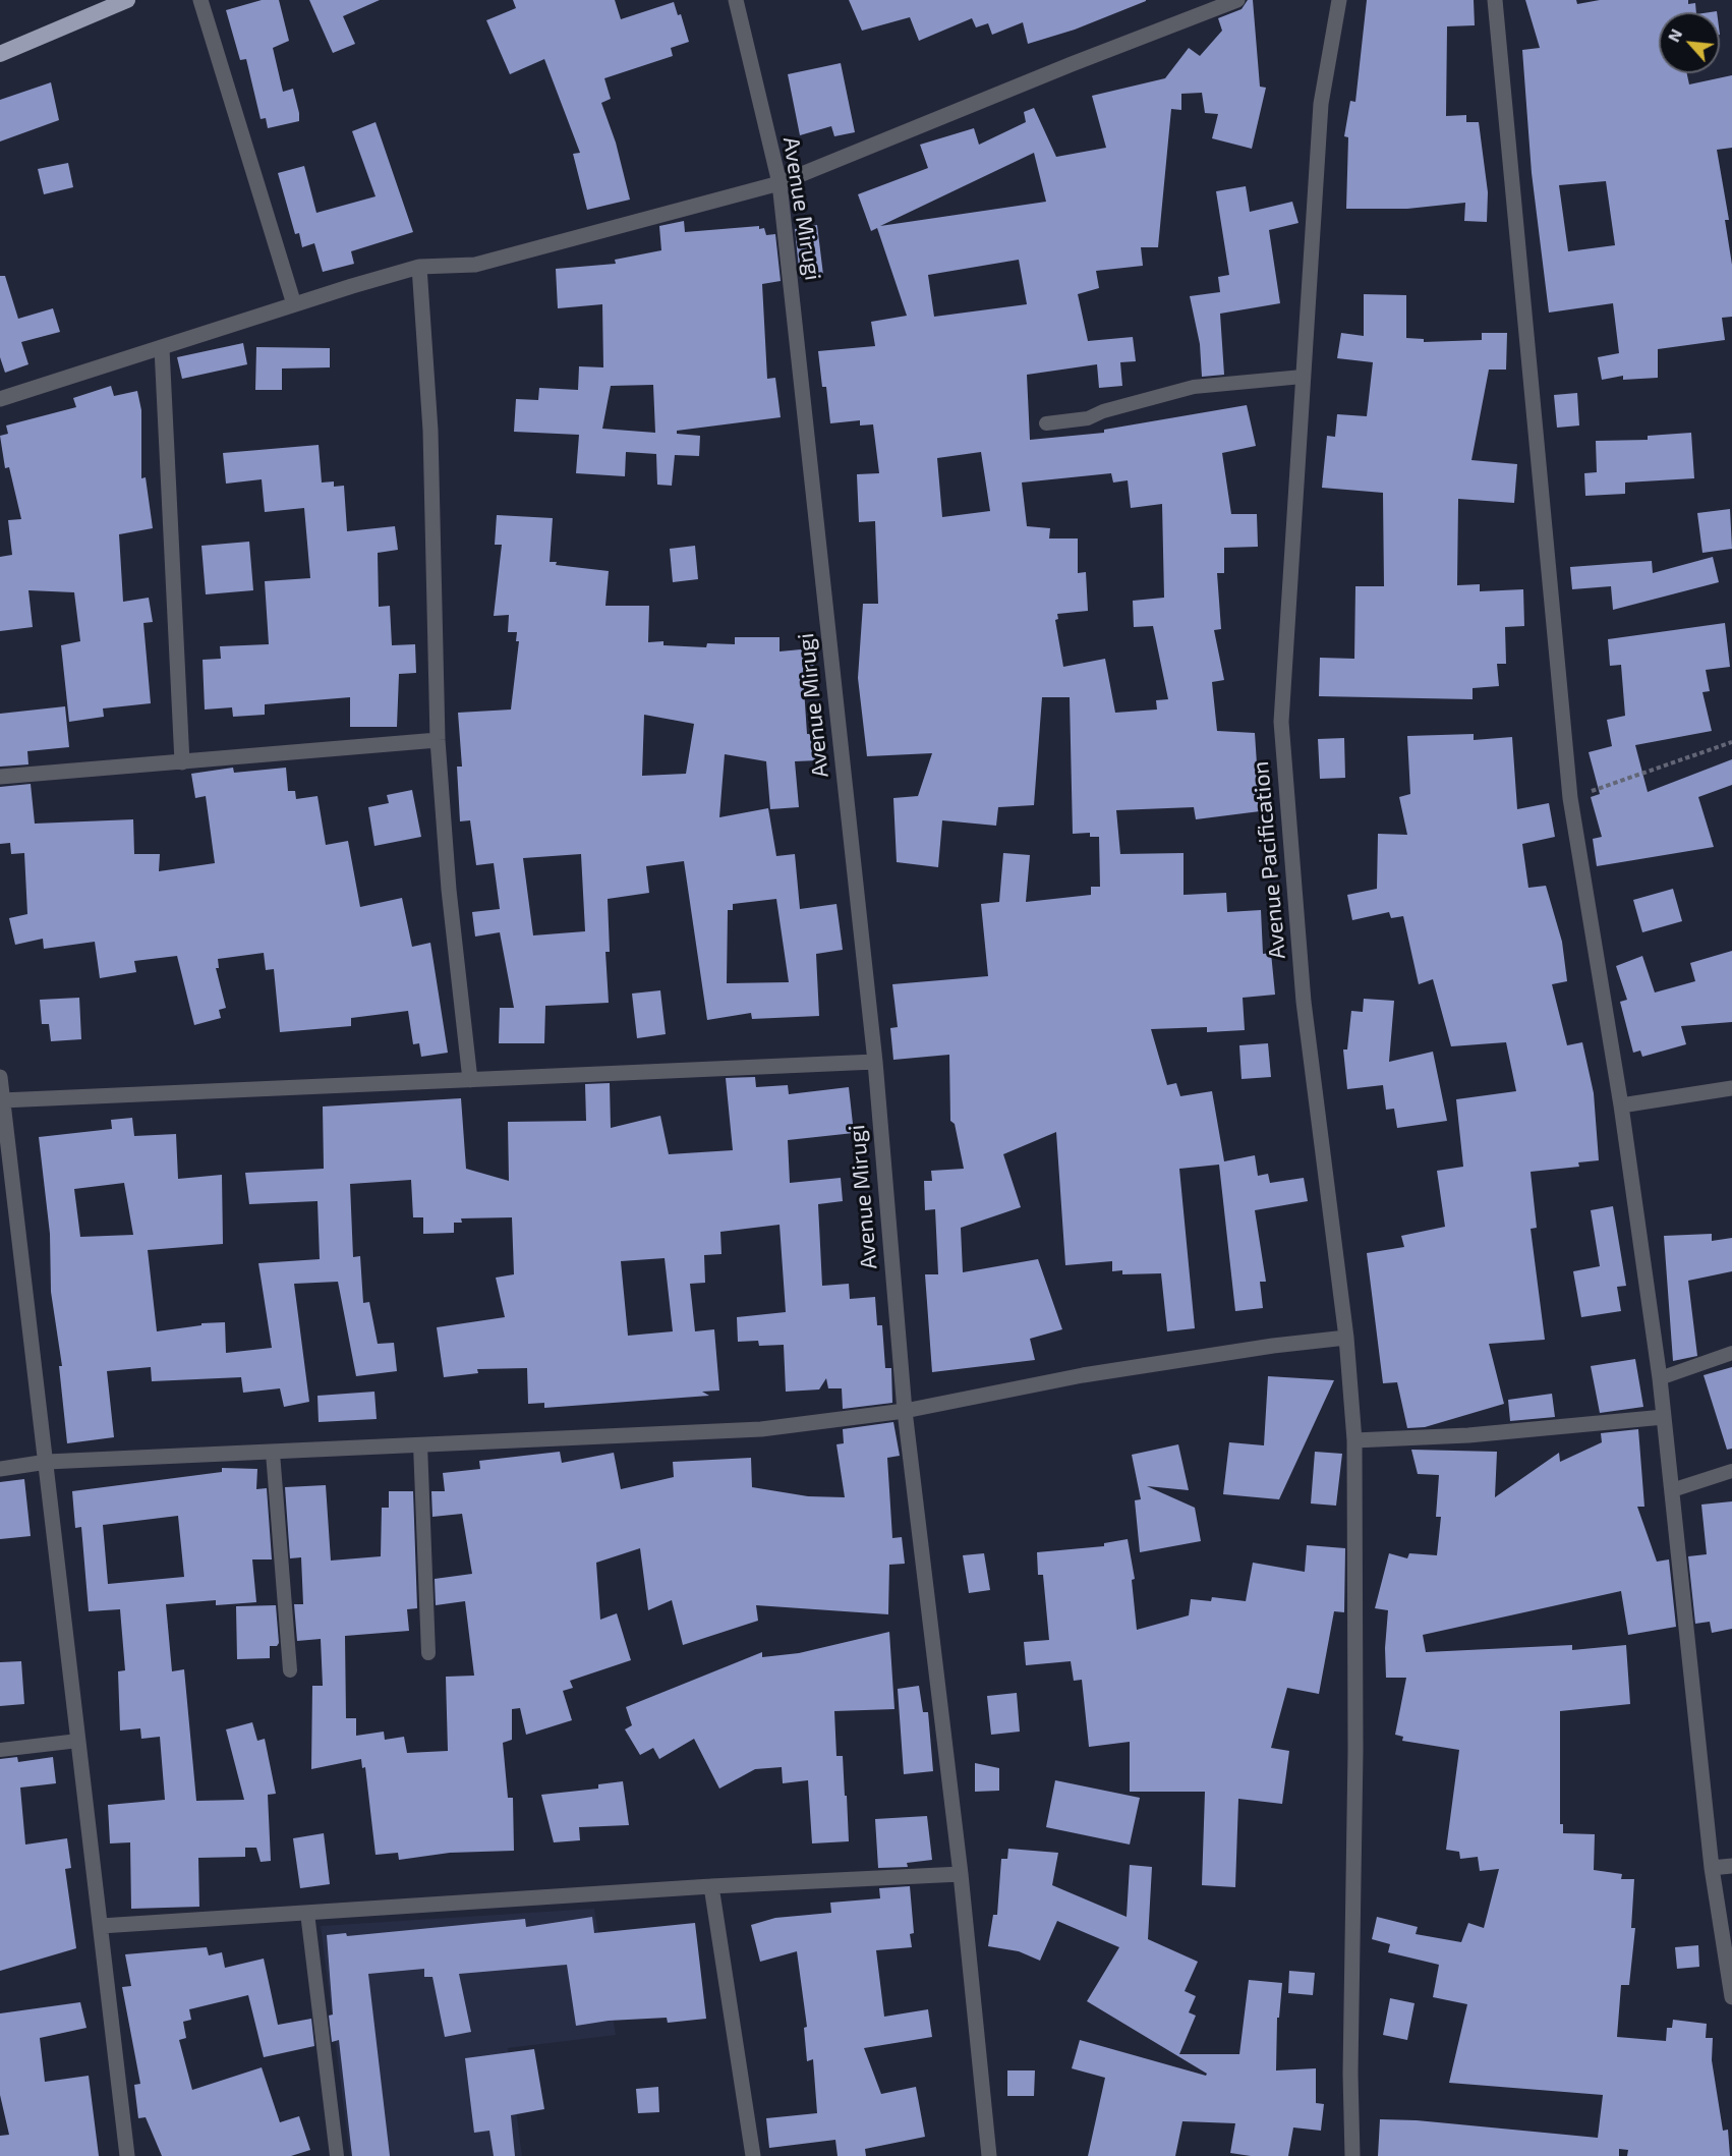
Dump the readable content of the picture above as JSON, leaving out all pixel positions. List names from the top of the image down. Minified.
{"streets":{"street":["Avenue Mirugi","Avenue Pacification"]},"north":"top left"}
